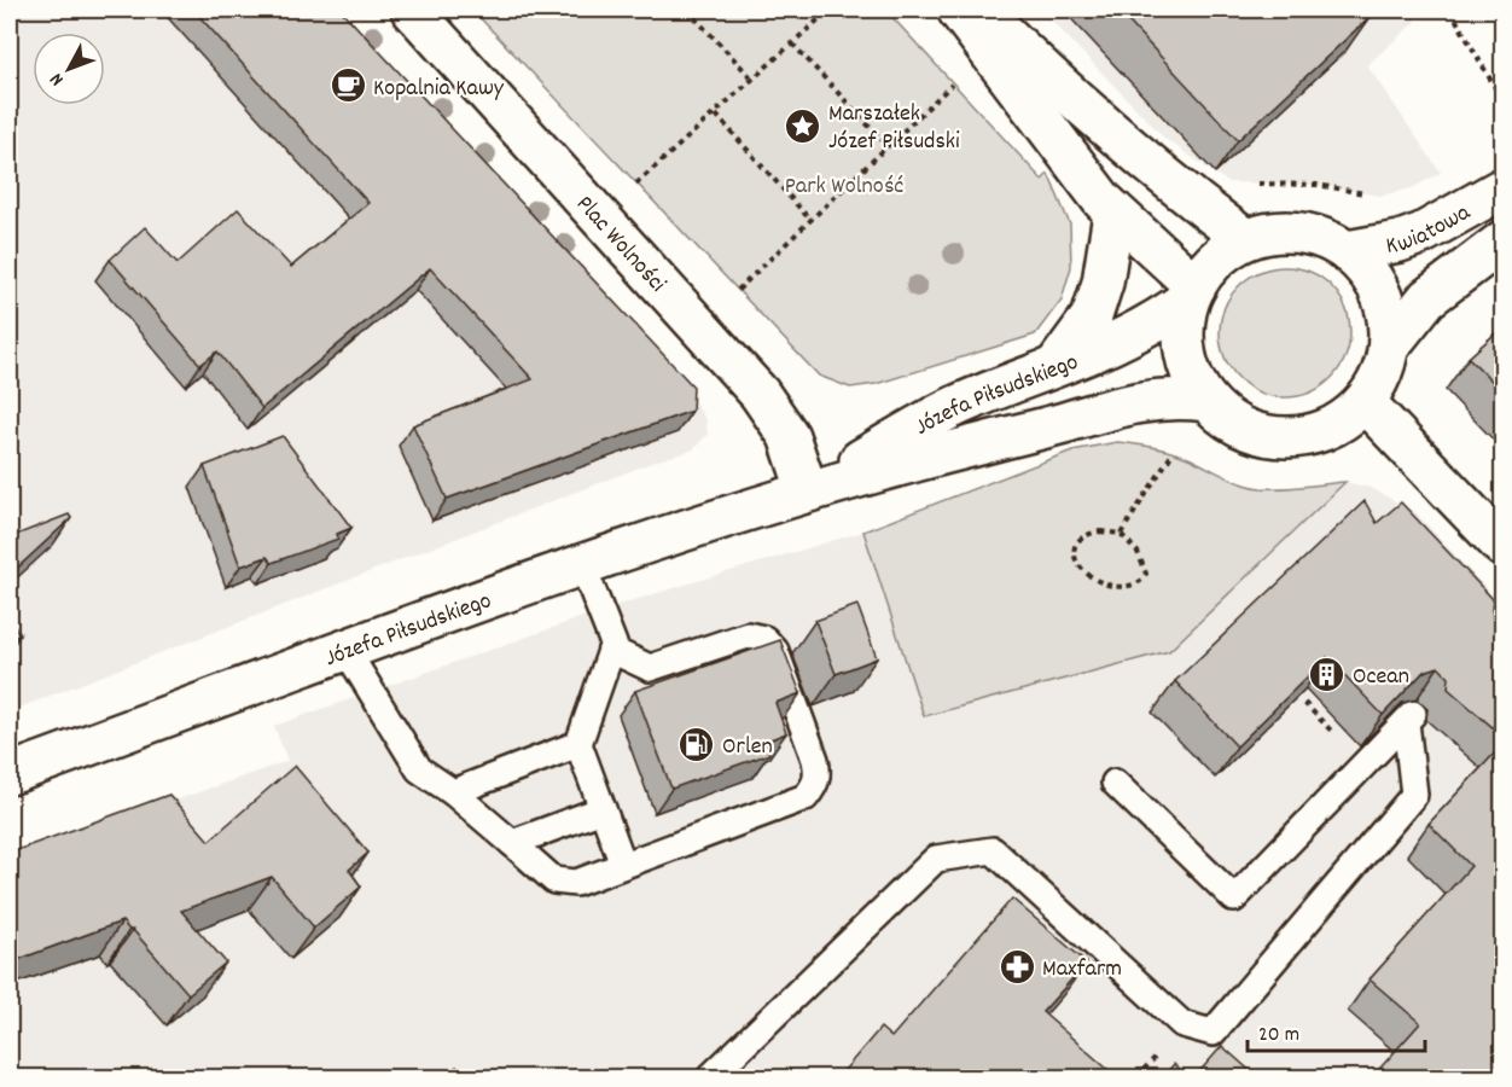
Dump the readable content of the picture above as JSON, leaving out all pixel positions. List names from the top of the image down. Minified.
{"streets":{"street":["Kwiatowa","Plac Wolności","Józefa Piłsudskiego"]},"crossings":[["Kwiatowa","Józefa Piłsudskiego"],["Plac Wolności","Józefa Piłsudskiego"]],"parks":["Park Wolność"],"places":{"cafe":["Kopalnia Kawy"],"place":["Marszałek Józef Piłsudski"],"building":["Ocean"],"fuel station":["Orlen"],"pharmacy":["Maxfarm"]},"scale_bar":"20 m","north":"bottom left"}
